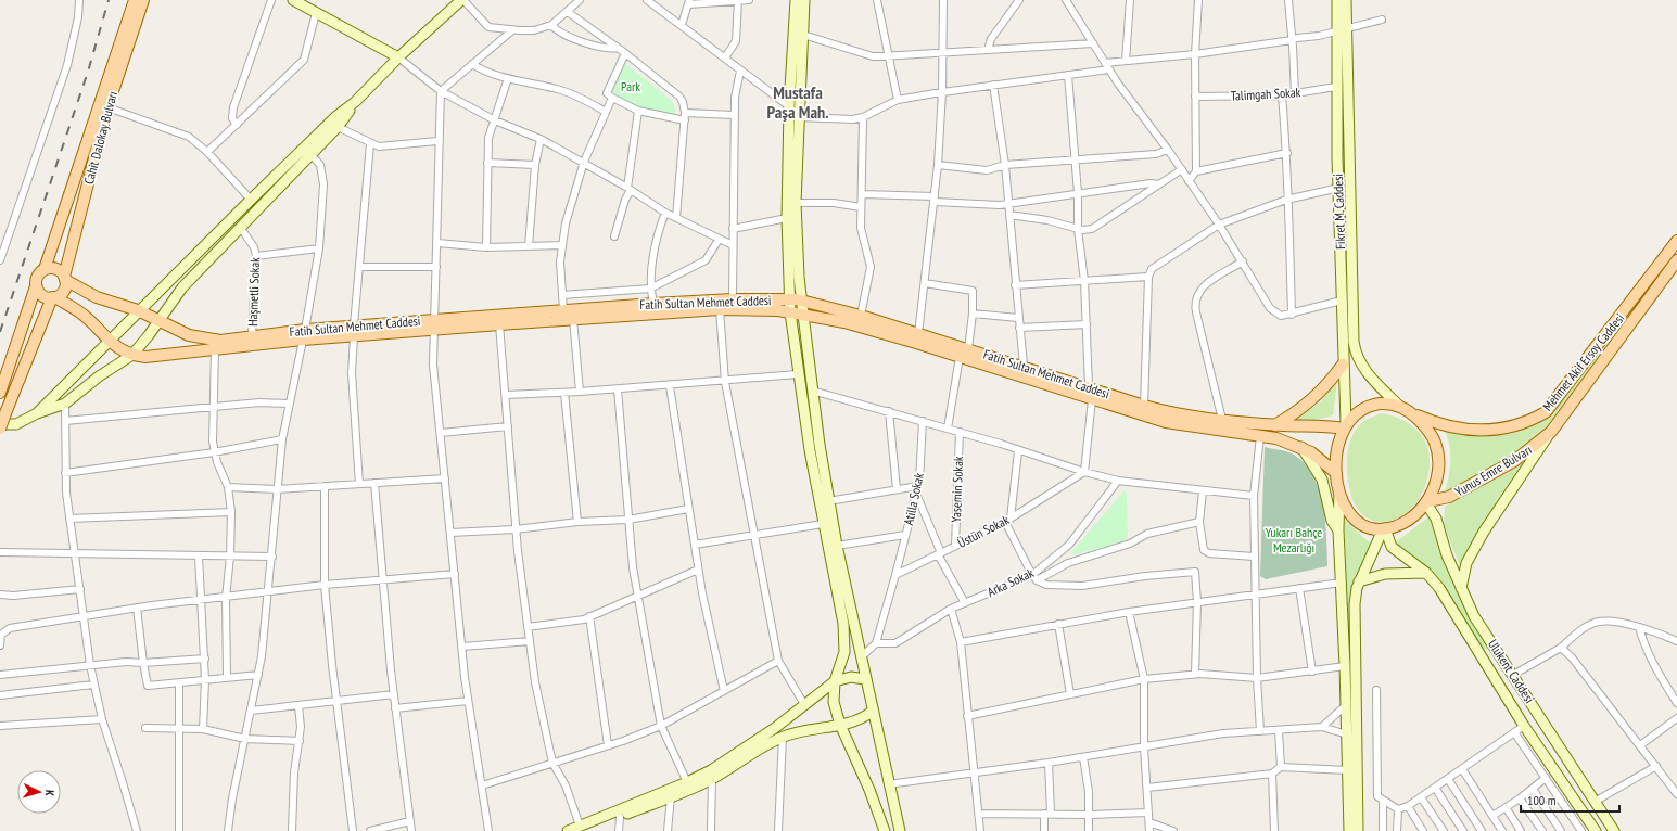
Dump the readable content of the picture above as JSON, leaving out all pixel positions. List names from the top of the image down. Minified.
{"streets":{"main road":["Cahit Dalokay Bulvarı","Fikret M. Caddesi","Fatih Sultan Mehmet Caddesi","Mehmet Akif Ersoy Caddesi","Yunus Emre Bulvarı","Ulukent Caddesi"],"street":["Talimgah Sokak","Haşmetli Sokak","Yasemin Sokak","Atilla Sokak","Üstün Sokak","Arka Sokak"]},"crossings":[["Talimgah Sokak","Fikret M. Caddesi"],["Cahit Dalokay Bulvarı","Fatih Sultan Mehmet Caddesi"],["Fikret M. Caddesi","Fatih Sultan Mehmet Caddesi"],["Fikret M. Caddesi","Mehmet Akif Ersoy Caddesi"],["Fikret M. Caddesi","Yunus Emre Bulvarı"],["Fikret M. Caddesi","Ulukent Caddesi"],["Haşmetli Sokak","Fatih Sultan Mehmet Caddesi"],["Fatih Sultan Mehmet Caddesi","Mehmet Akif Ersoy Caddesi"],["Fatih Sultan Mehmet Caddesi","Yunus Emre Bulvarı"],["Fatih Sultan Mehmet Caddesi","Ulukent Caddesi"],["Mehmet Akif Ersoy Caddesi","Yunus Emre Bulvarı"],["Mehmet Akif Ersoy Caddesi","Ulukent Caddesi"],["Yunus Emre Bulvarı","Ulukent Caddesi"],["Yasemin Sokak","Üstün Sokak"],["Atilla Sokak","Üstün Sokak"]],"districts":["Mustafa Paşa Mah."],"parks":["Park","Yukarı Bahçe Mezarlığı"],"scale_bar":"100 m","north":"right"}
